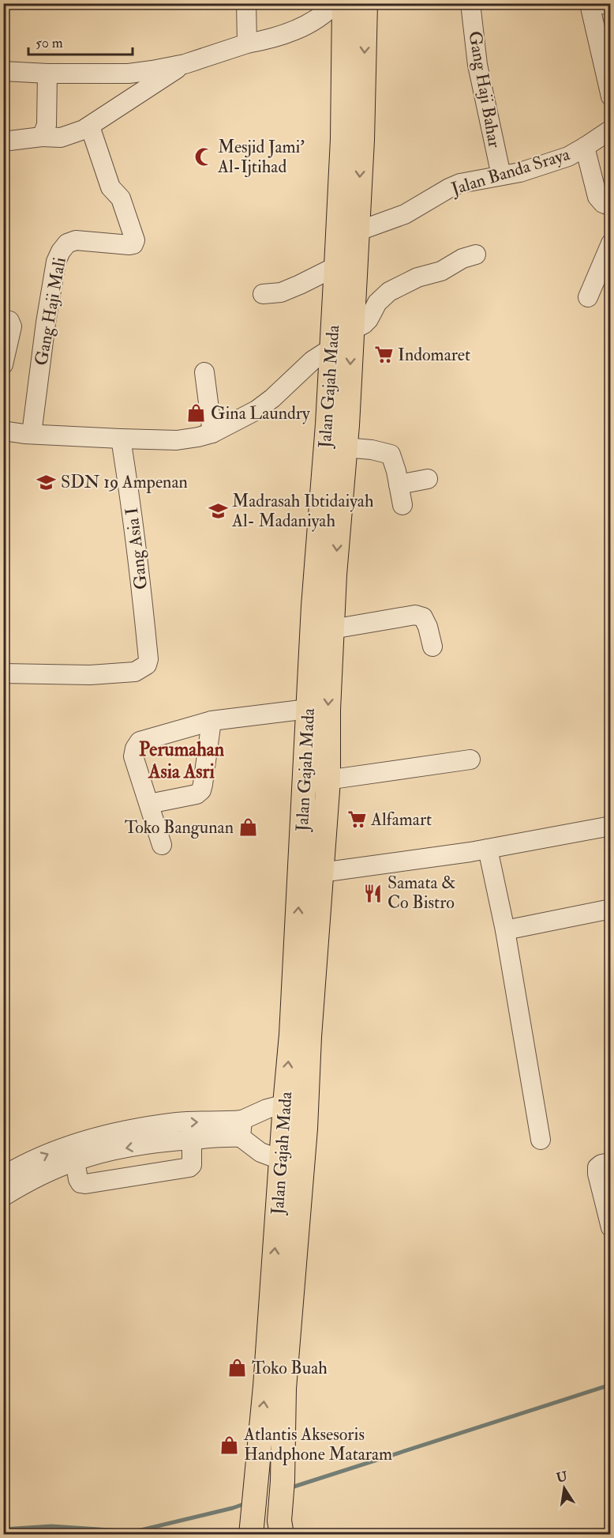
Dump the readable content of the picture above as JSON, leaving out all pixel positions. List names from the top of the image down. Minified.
{"streets":{"main road":["Jalan Gajah Mada"],"street":["Gang Haji Bahar","Jalan Banda Sraya","Gang Haji Mali","Gang Asia I"]},"crossings":[["Gang Haji Bahar","Jalan Banda Sraya"],["Jalan Banda Sraya","Jalan Gajah Mada"]],"districts":["Perumahan Asia Asri"],"places":{"mosque":["Mesjid Jami' Al-Ijtihad"],"supermarket":["Indomaret","Alfamart"],"shop":["Gina Laundry","Toko Bangunan","Toko Buah","Atlantis Aksesoris Handphone Mataram"],"school or university":["SDN 19 Ampenan","Madrasah Ibtidaiyah Al- Madaniyah"],"restaurant":["Samata & Co Bistro"]},"scale_bar":"50 m","north":"top"}
